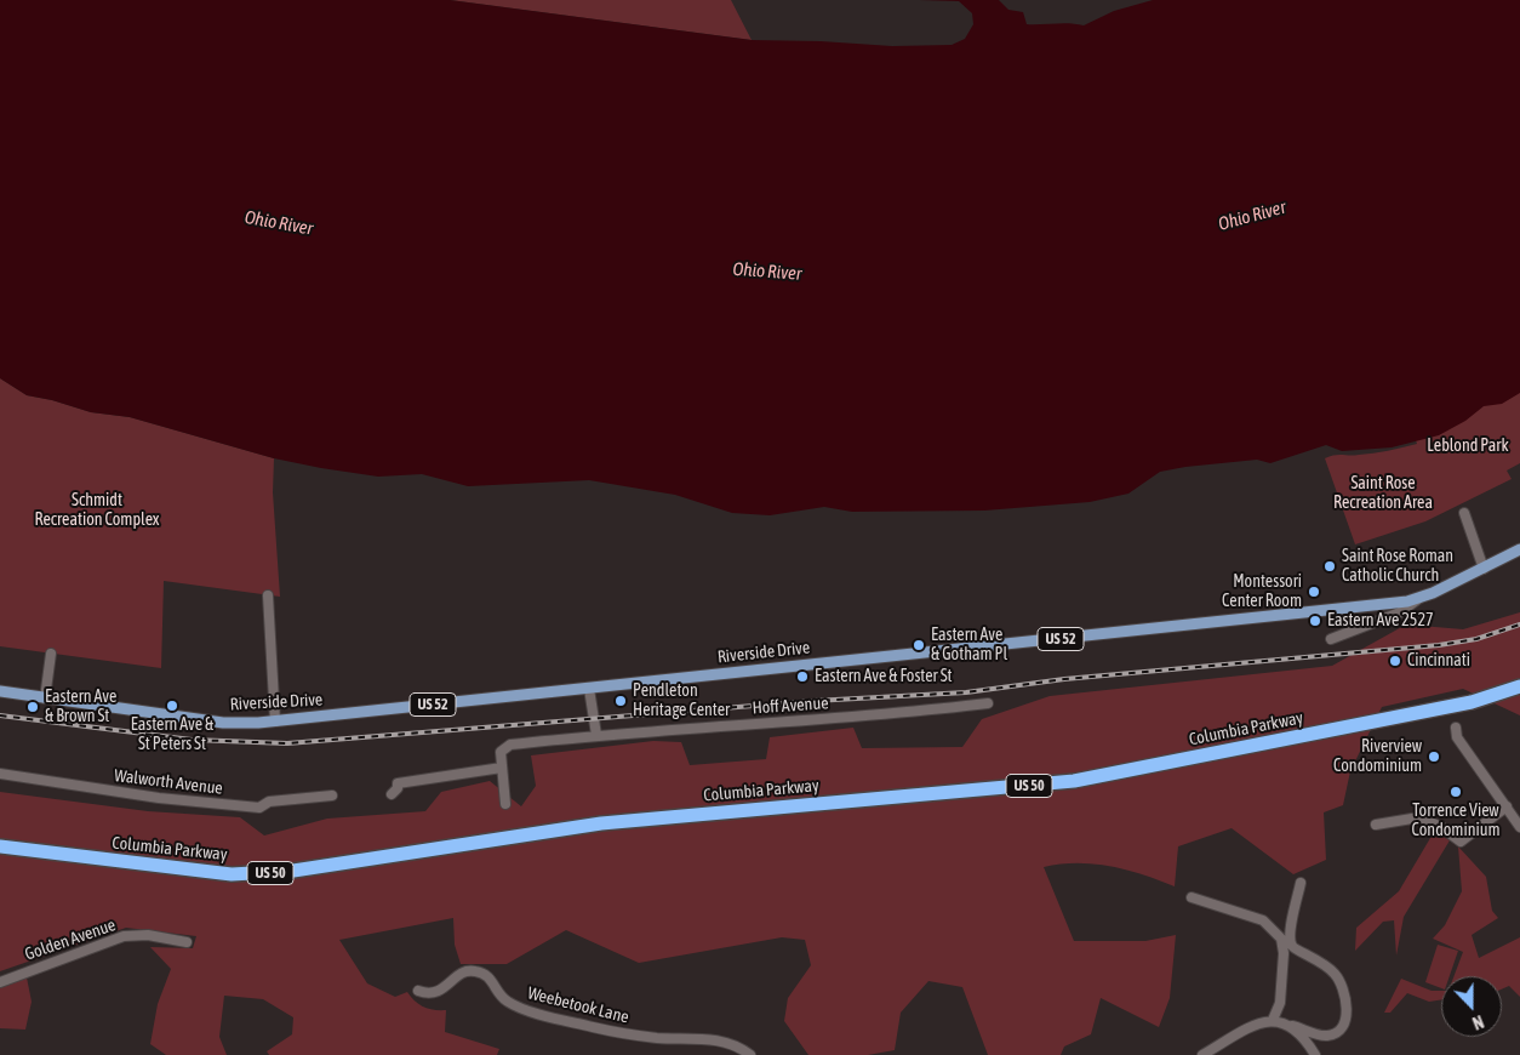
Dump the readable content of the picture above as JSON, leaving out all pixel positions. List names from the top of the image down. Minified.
{"streets":{"highway":["Columbia Parkway","US 50"],"main road":["US 52","Riverside Drive"],"street":["Hoff Avenue","Walworth Avenue","Golden Avenue","Weebetook Lane"]},"water":["Ohio River"],"parks":["Leblond Park","Saint Rose Recreation Area","Schmidt Recreation Complex"],"places":["Saint Rose Roman Catholic Church","Montessori Center Room","Eastern Ave 2527","Eastern Ave & Gotham Pl","Cincinnati","Eastern Ave & Foster St","Pendleton Heritage Center","Eastern Ave & St Peters St","Eastern Ave & Brown St","Riverview Condominium","Torrence View Condominium"],"north":"bottom"}
